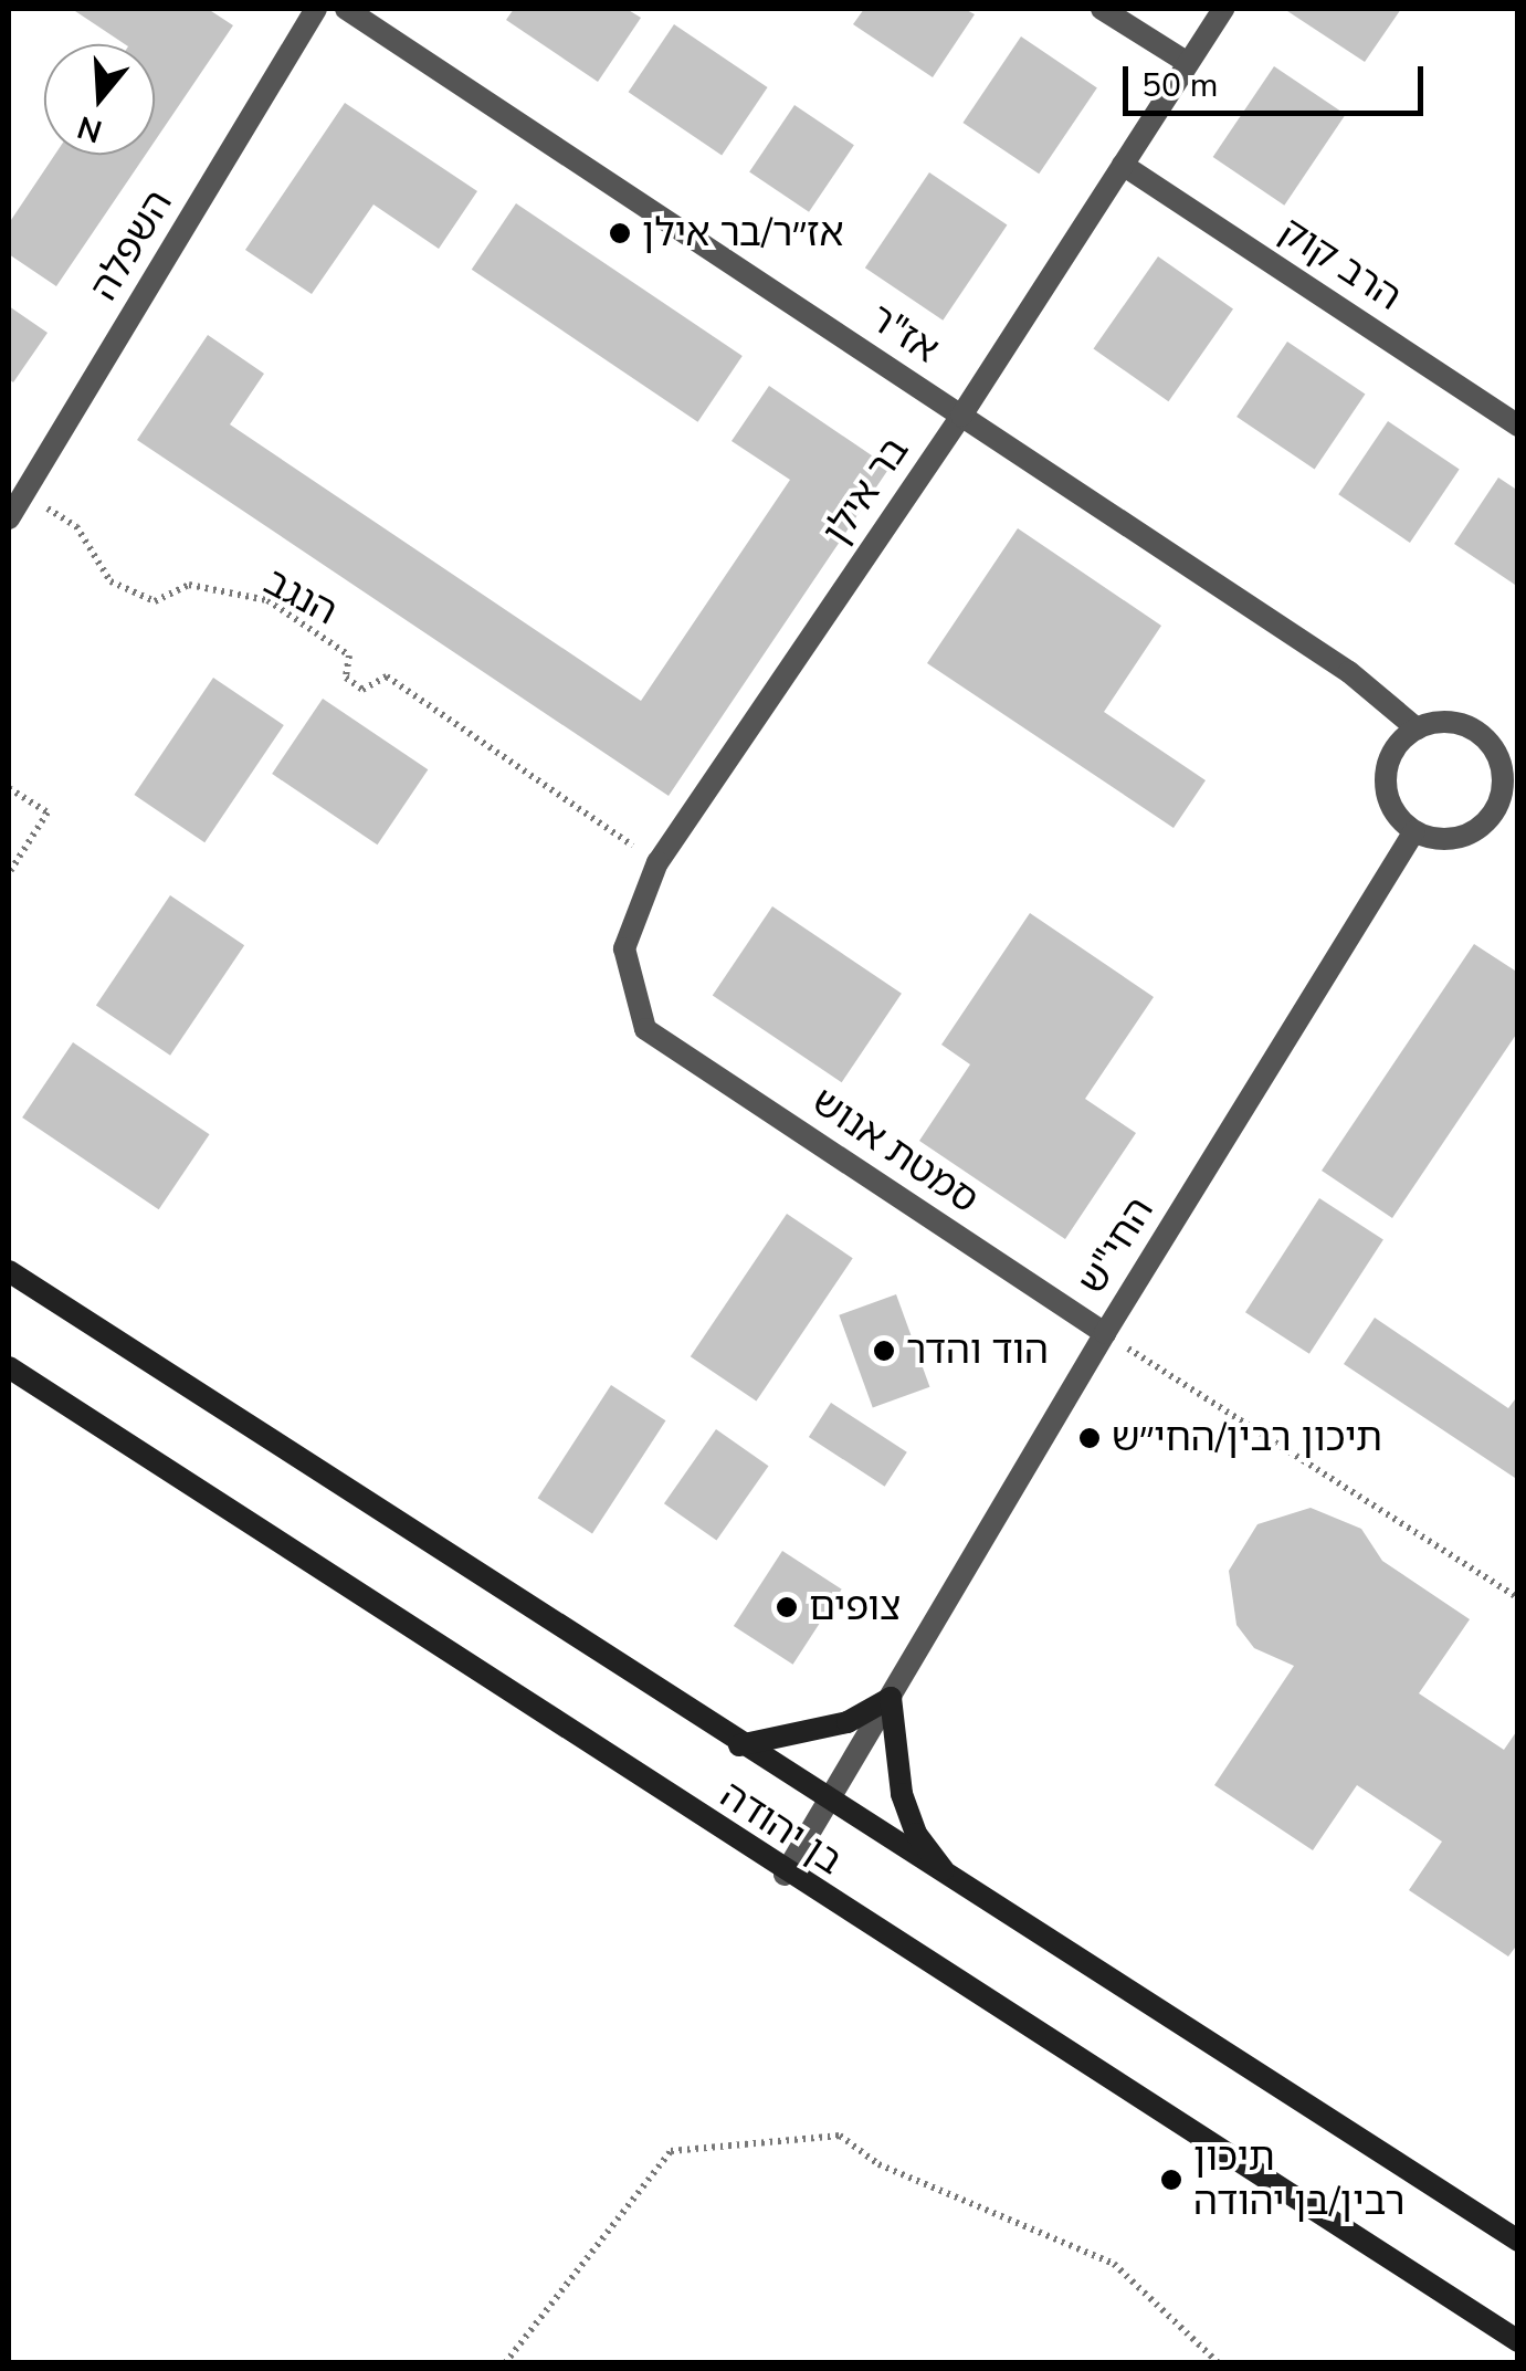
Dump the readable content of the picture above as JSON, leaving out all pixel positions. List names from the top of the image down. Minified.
{"streets":{"main road":["בן יהודה"],"street":["השפלה","הרב קוק","אז\"ר","בר אילן","סמטת אנוש","החי\"ש"],"path":["הנגב"]},"crossings":[["השפלה","הנגב"],["הרב קוק","בר אילן"],["אז\"ר","בר אילן"],["אז\"ר","החי\"ש"],["בר אילן","הנגב"],["בר אילן","סמטת אנוש"],["סמטת אנוש","החי\"ש"],["החי\"ש","בן יהודה"]],"places":["אז״ר/בר אילן","הוד והדר","תיכון רבין/החי״ש","צופים","תיכון רבין/בן יהודה"],"scale_bar":"50 m","north":"bottom"}
